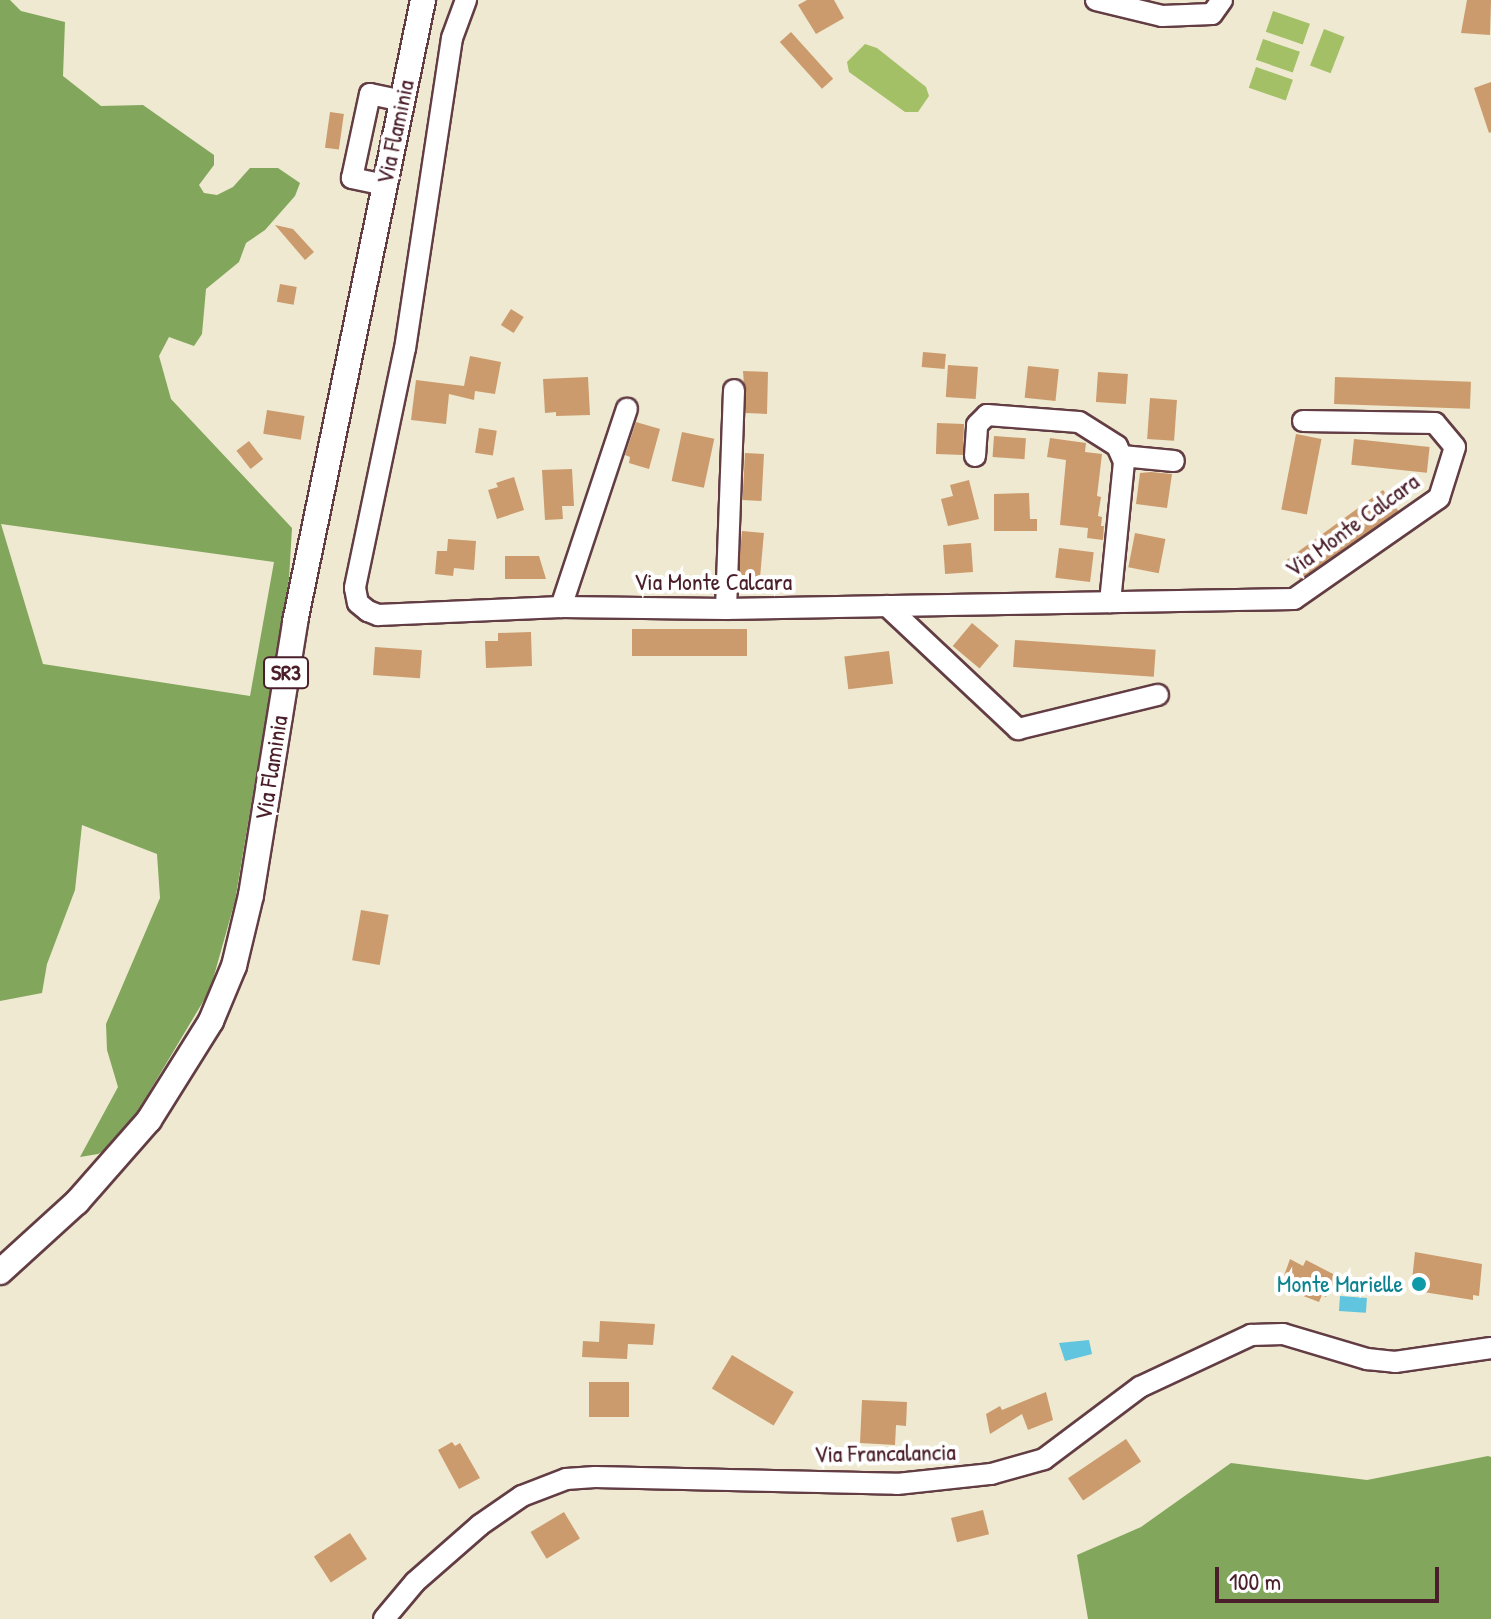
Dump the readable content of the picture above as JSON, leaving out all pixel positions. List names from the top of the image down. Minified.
{"streets":{"main road":["Via Flaminia","SR3"],"street":["Via Monte Calcara","Via Francalancia"]},"places":["Monte Marielle"],"scale_bar":"100 m"}
